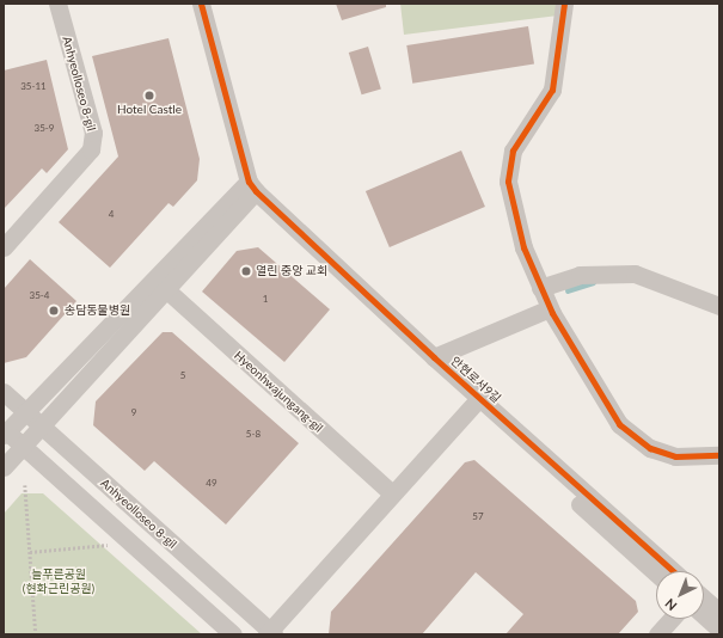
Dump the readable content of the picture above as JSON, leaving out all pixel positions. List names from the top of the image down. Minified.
{"streets":{"street":["Anhyeolloseo 8-gil","안현로서9길","Hyeonhwajungang-gil"]},"parks":["늘푸른공원 (현화근린공원)"],"places":["Hotel Castle","열린 중앙 교회","송담동물병원"],"house_numbers":["35-11","35-9","4","35-4","1","5","9","5-8","49","57"],"north":"bottom left"}
